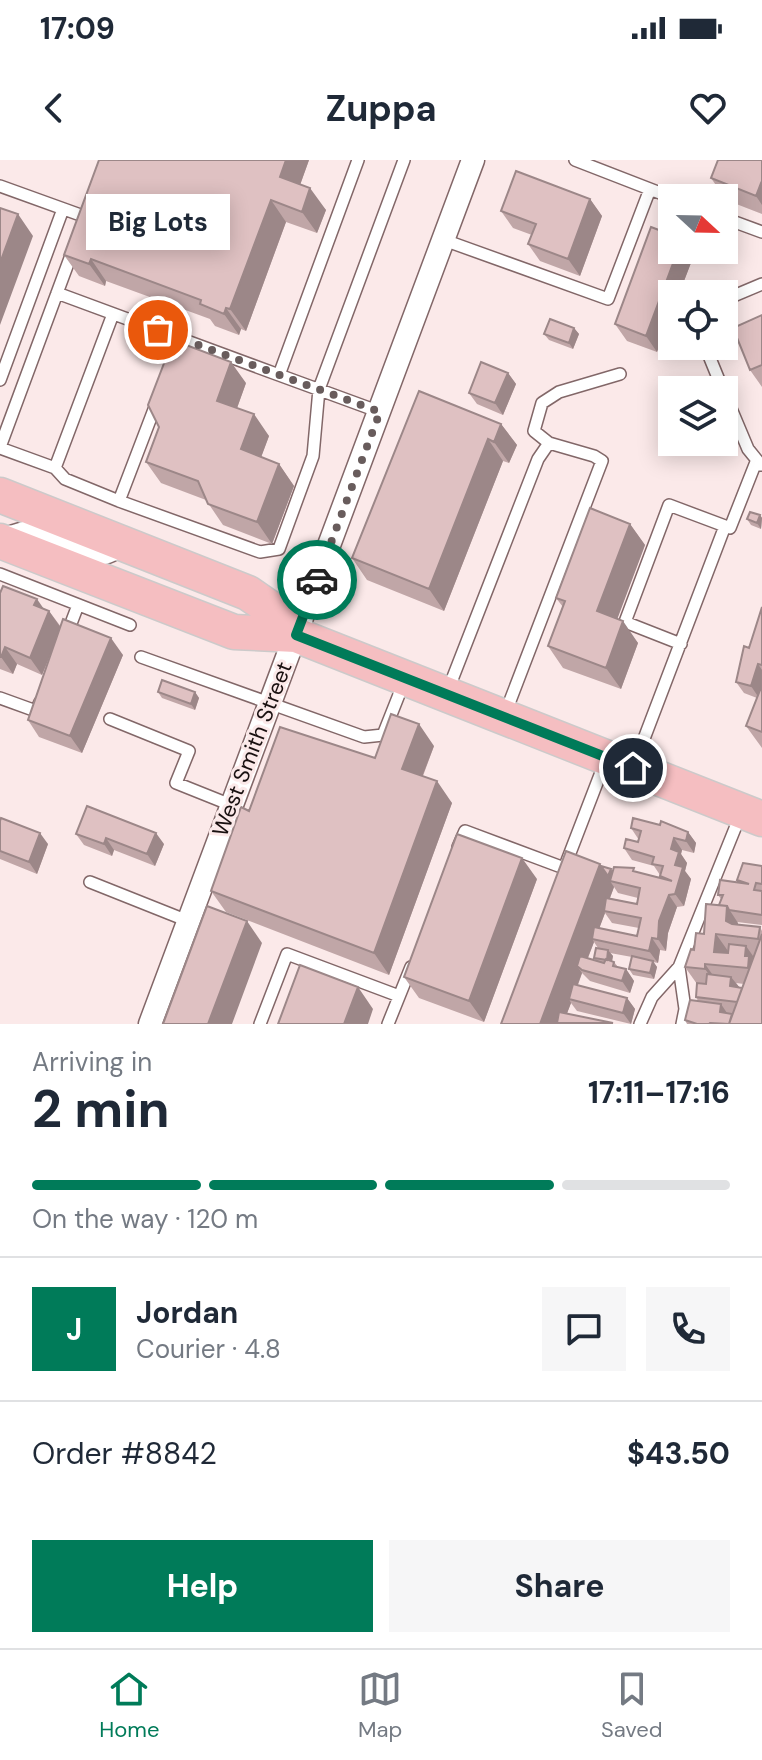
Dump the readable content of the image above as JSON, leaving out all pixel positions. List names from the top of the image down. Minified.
{"streets":{"street":["West Smith Street"]},"places":["Big Lots"],"north":"right","page":{"status":"17:09","header":"Zuppa","bubble":"Big Lots","heading":["2 min","Arriving in","17:11–17:16"],"panel":["Jordan","Courier · 4.8","Order #8842","$43.50"],"bar":"On the way · 120 m","round":"J","buttons":["Help","Share"],"tabs":["Home","Map","Saved"]}}
